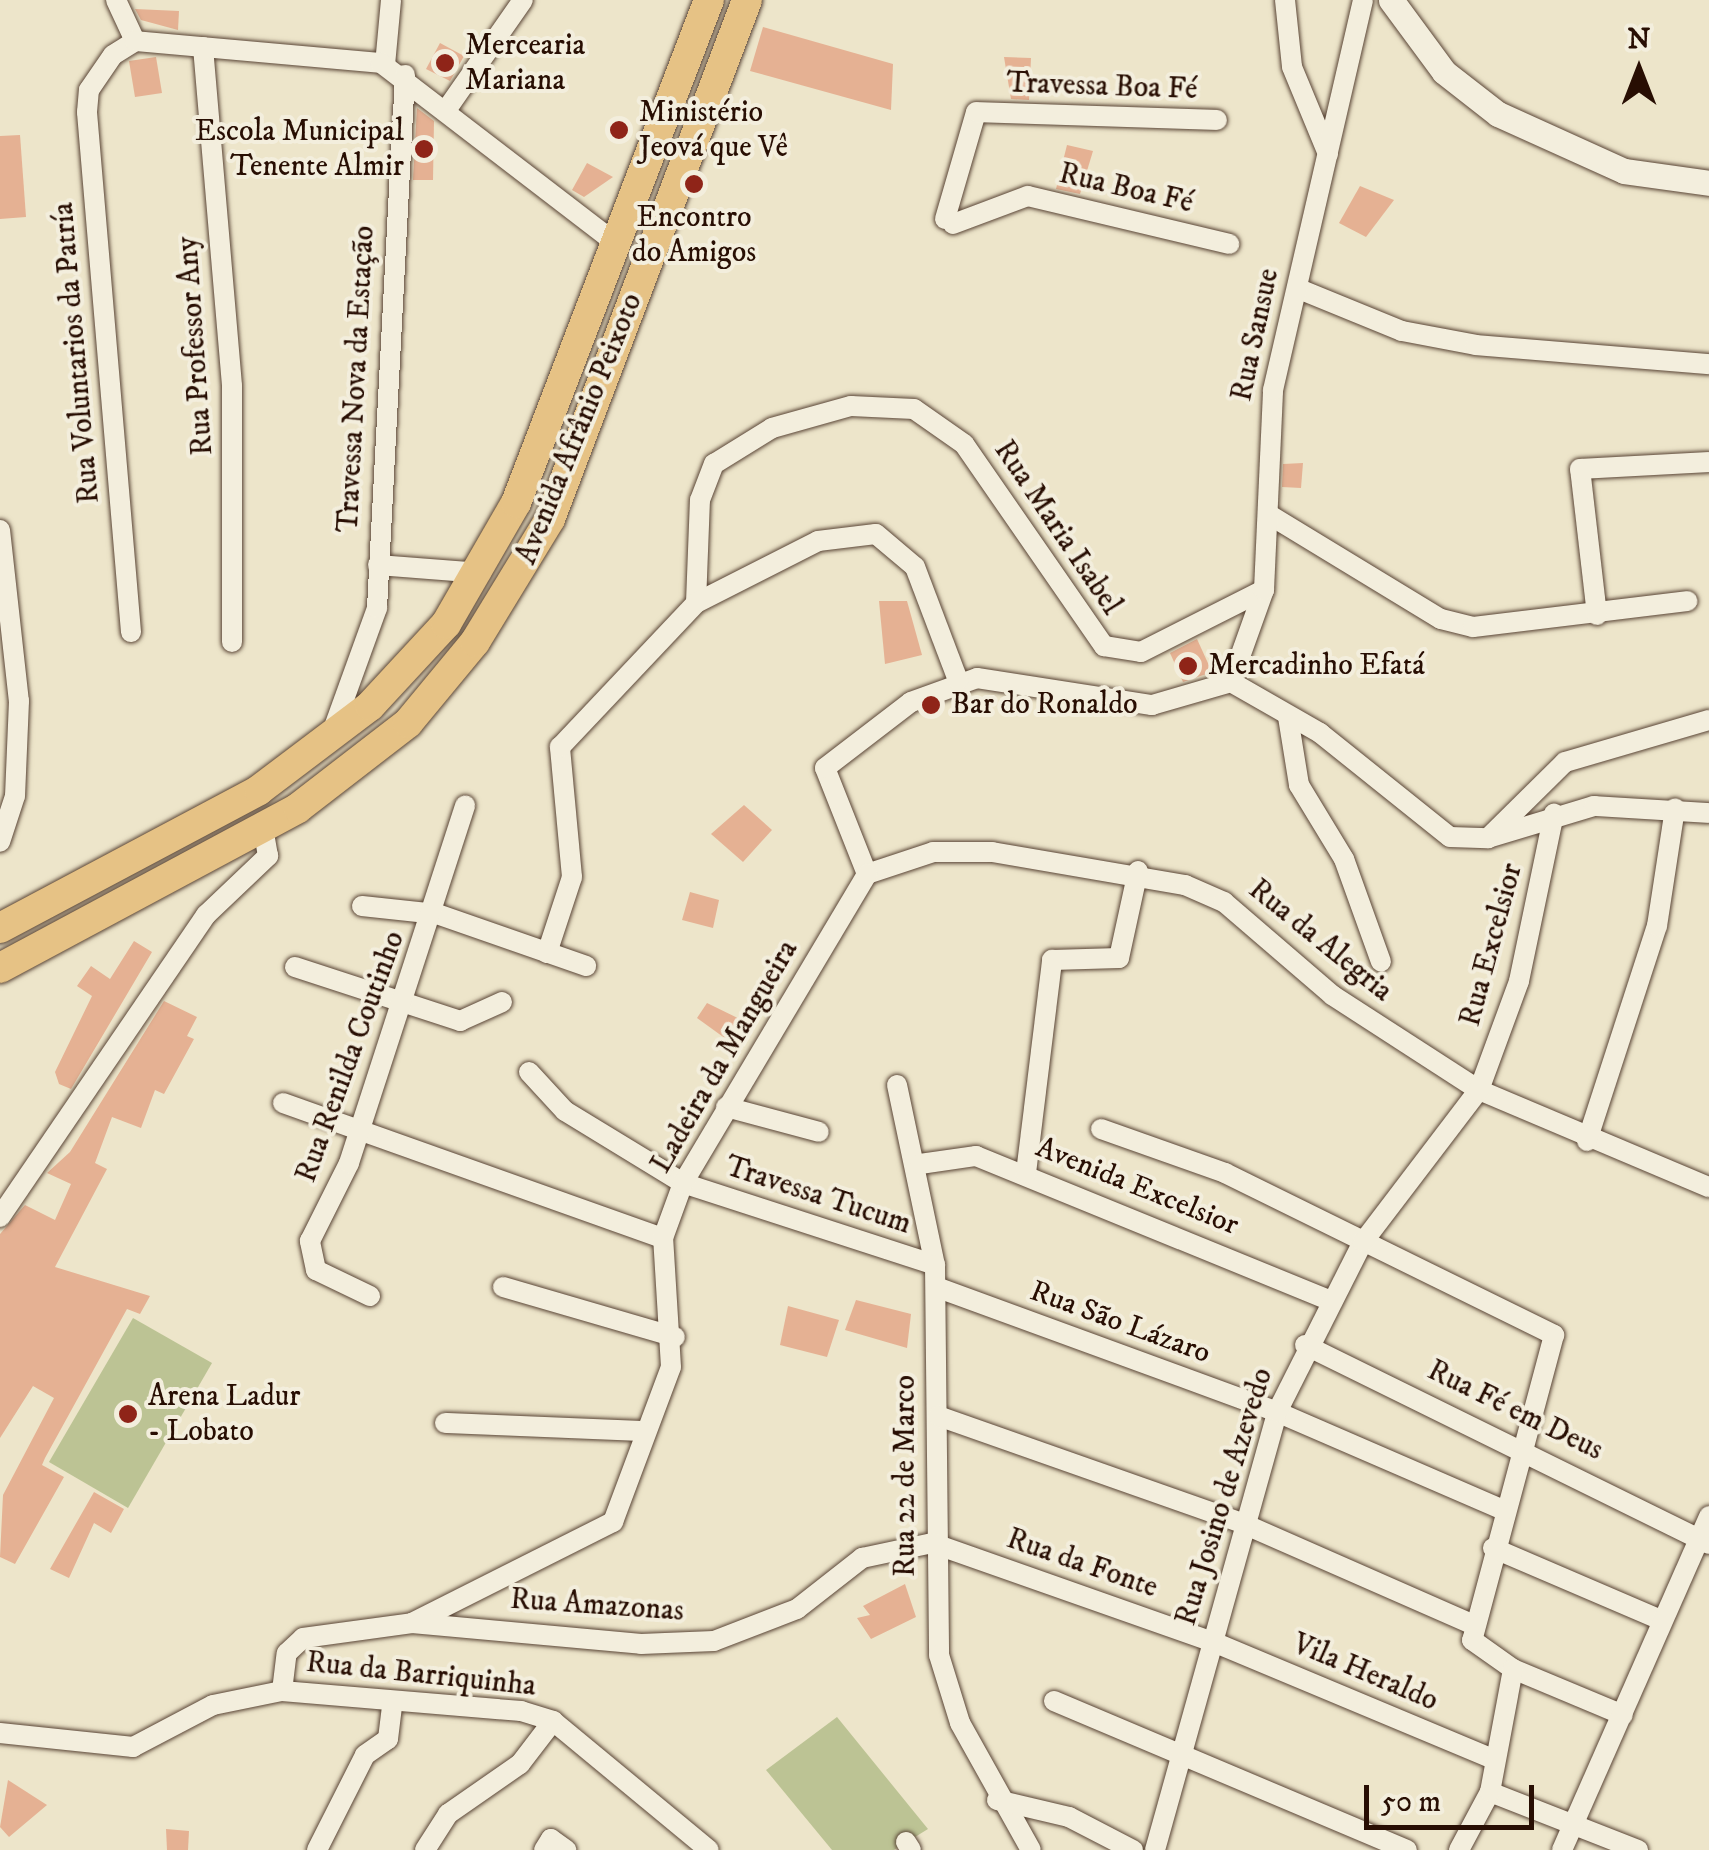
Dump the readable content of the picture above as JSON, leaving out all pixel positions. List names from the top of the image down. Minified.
{"streets":{"main road":["Avenida Afrânio Peixoto"],"street":["Travessa Boa Fé","Rua Boa Fé","Rua Sansue","Rua Professor Any","Rua Voluntarios da Patría","Travessa Nova da Estação","Rua Maria Isabel","Rua da Alegria","Rua Excelsior","Rua Renilda Coutinho","Ladeira da Mangueira","Avenida Excelsior","Travessa Tucum","Rua São Lázaro","Rua Fé em Deus","Rua 22 de Marco","Rua Josino de Azevedo","Rua da Fonte","Rua Amazonas","Vila Heraldo","Rua da Barriquinha"]},"crossings":[["Travessa Boa Fé","Rua Boa Fé"],["Rua Sansue","Rua Maria Isabel"],["Travessa Nova da Estação","Avenida Afrânio Peixoto"],["Rua da Alegria","Rua Excelsior"],["Rua da Alegria","Ladeira da Mangueira"],["Rua da Alegria","Rua Josino de Azevedo"],["Rua Excelsior","Rua Josino de Azevedo"],["Ladeira da Mangueira","Travessa Tucum"],["Ladeira da Mangueira","Rua Amazonas"],["Avenida Excelsior","Rua 22 de Marco"],["Avenida Excelsior","Rua Josino de Azevedo"],["Travessa Tucum","Rua 22 de Marco"],["Rua São Lázaro","Rua 22 de Marco"],["Rua São Lázaro","Rua Josino de Azevedo"],["Rua Fé em Deus","Rua Josino de Azevedo"],["Rua 22 de Marco","Rua da Fonte"],["Rua 22 de Marco","Rua Amazonas"],["Rua Josino de Azevedo","Rua da Fonte"],["Rua Josino de Azevedo","Vila Heraldo"],["Rua da Fonte","Rua Amazonas"],["Rua da Fonte","Vila Heraldo"]],"places":["Mercearia Mariana","Ministério Jeová que Vê","Escola Municipal Tenente Almir","Encontro do Amigos","Mercadinho Efatá","Bar do Ronaldo","Arena Ladur - Lobato"],"scale_bar":"50 m","north":"top"}
